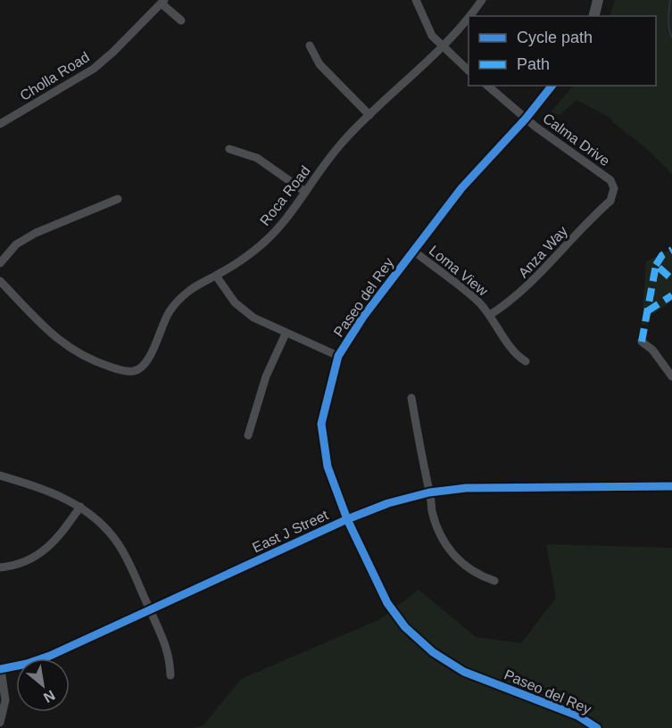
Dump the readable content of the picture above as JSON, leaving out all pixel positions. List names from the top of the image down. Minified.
{"streets":{"main road":["Paseo del Rey"],"street":["Cholla Road","Calma Drive","Roca Road","Anza Way","Loma View","East J Street"]},"crossings":[["Calma Drive","Anza Way"],["Calma Drive","Paseo del Rey"],["Anza Way","Loma View"],["Loma View","Paseo del Rey"],["Paseo del Rey","East J Street"]],"legend":["Cycle path","Path"],"north":"bottom right"}
